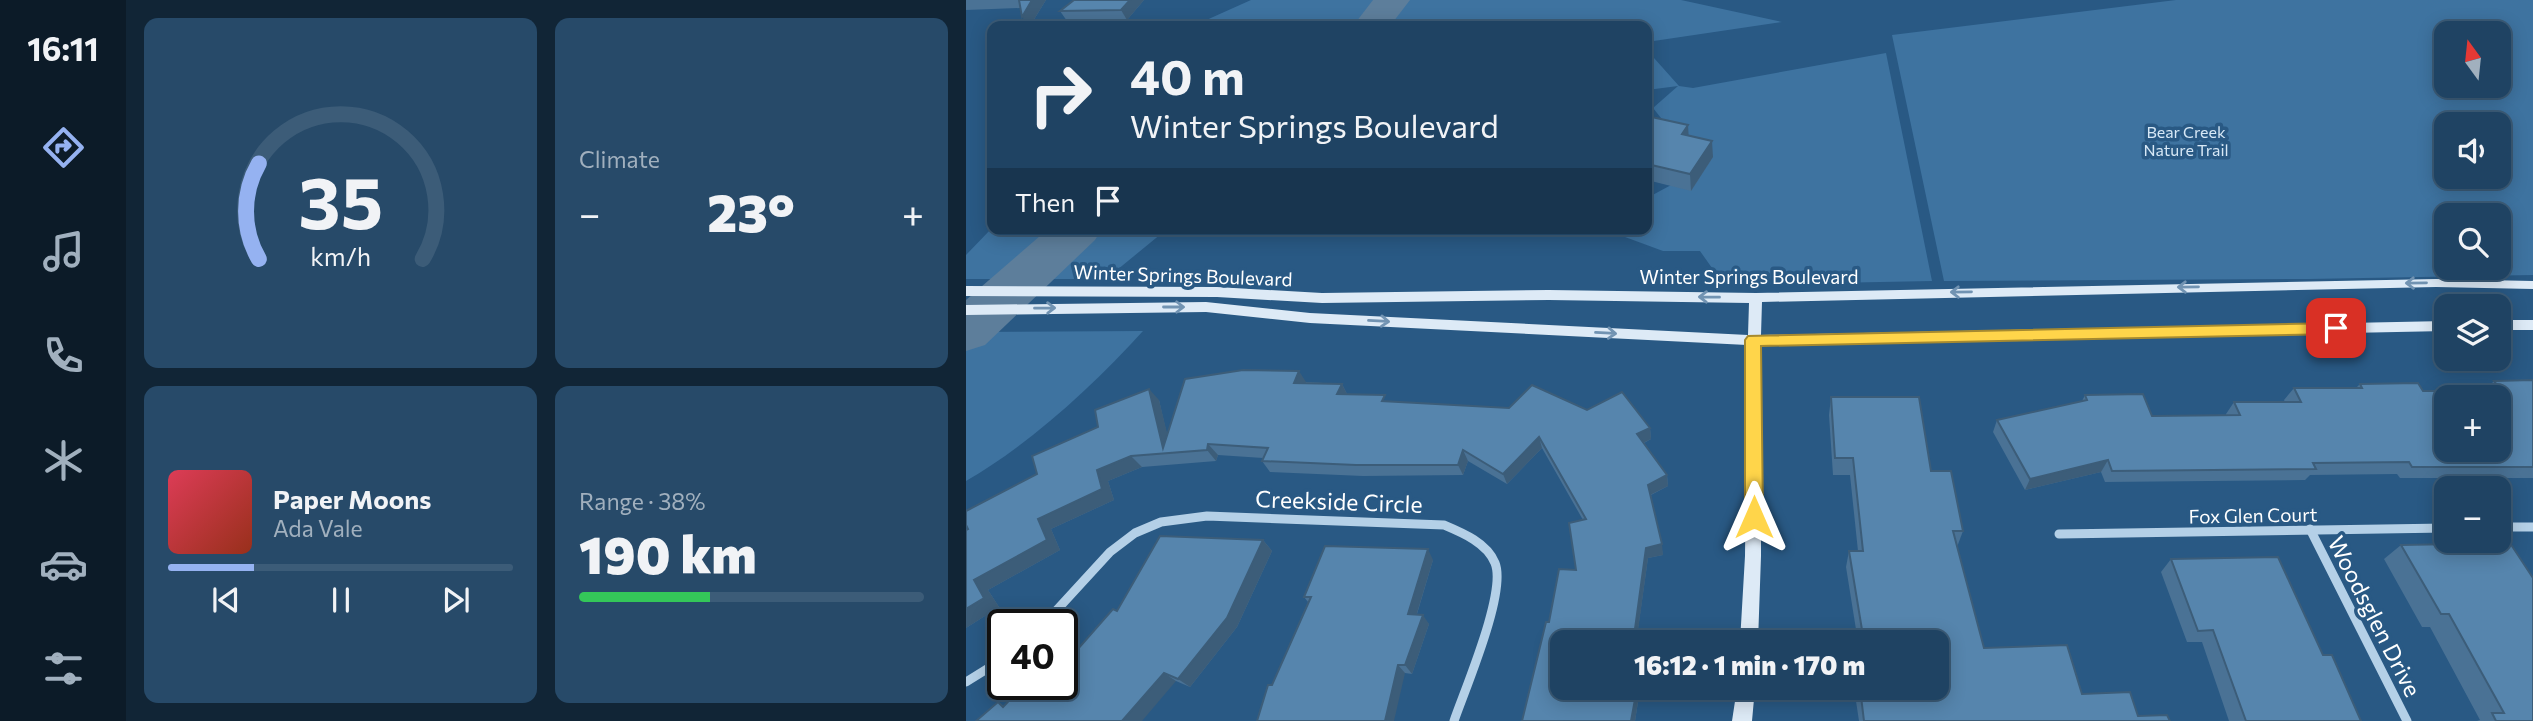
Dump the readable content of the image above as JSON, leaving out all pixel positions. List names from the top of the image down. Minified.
{"streets":{"street":["Winter Springs Boulevard","Creekside Circle","Fox Glen Court","Woodsglen Drive"]},"crossings":[["Fox Glen Court","Woodsglen Drive"]],"parks":["Bear Creek Nature Trail"],"north":"top","page":{"tabs":"16:11","tile":["Climate",["Range · 38%","190 km"]],"map_buttons":["+","−"],"turn":["40 m","Winter Springs Boulevard"],"then":"Then","heat":["−","23°","+"],"song":["Paper Moons","Ada Vale"],"limit":"40","trip":"16:12 · 1 min · 170 m","gauge":["35","km/h"]}}
